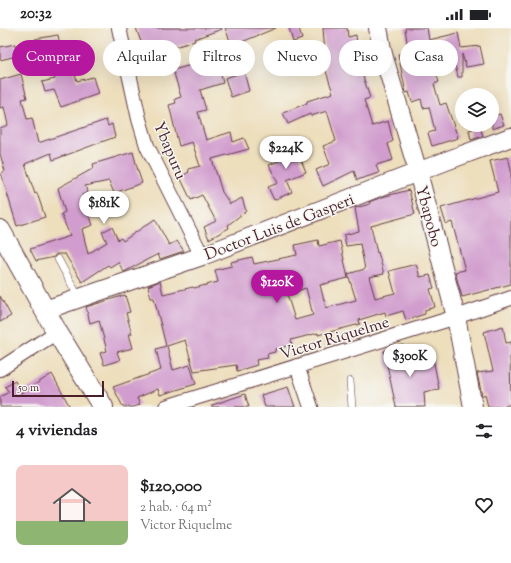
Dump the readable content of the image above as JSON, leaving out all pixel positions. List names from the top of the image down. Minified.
{"streets":{"street":["Ybapuru","Ybapobo","Doctor Luis de Gasperi","Victor Riquelme"]},"crossings":[["Ybapuru","Doctor Luis de Gasperi"],["Ybapobo","Doctor Luis de Gasperi"],["Ybapobo","Victor Riquelme"]],"scale_bar":"50 m","page":{"status":"20:32","chip":["Comprar","Alquilar","Filtros","Nuevo","Piso","Casa"],"price":["$224K","$181K","$120K","$300K"],"scale":"50 m","heading":"4 viviendas","list":[{"name":"$120,000","note":"2 hab. · 64 m² · Victor Riquelme"}]}}
